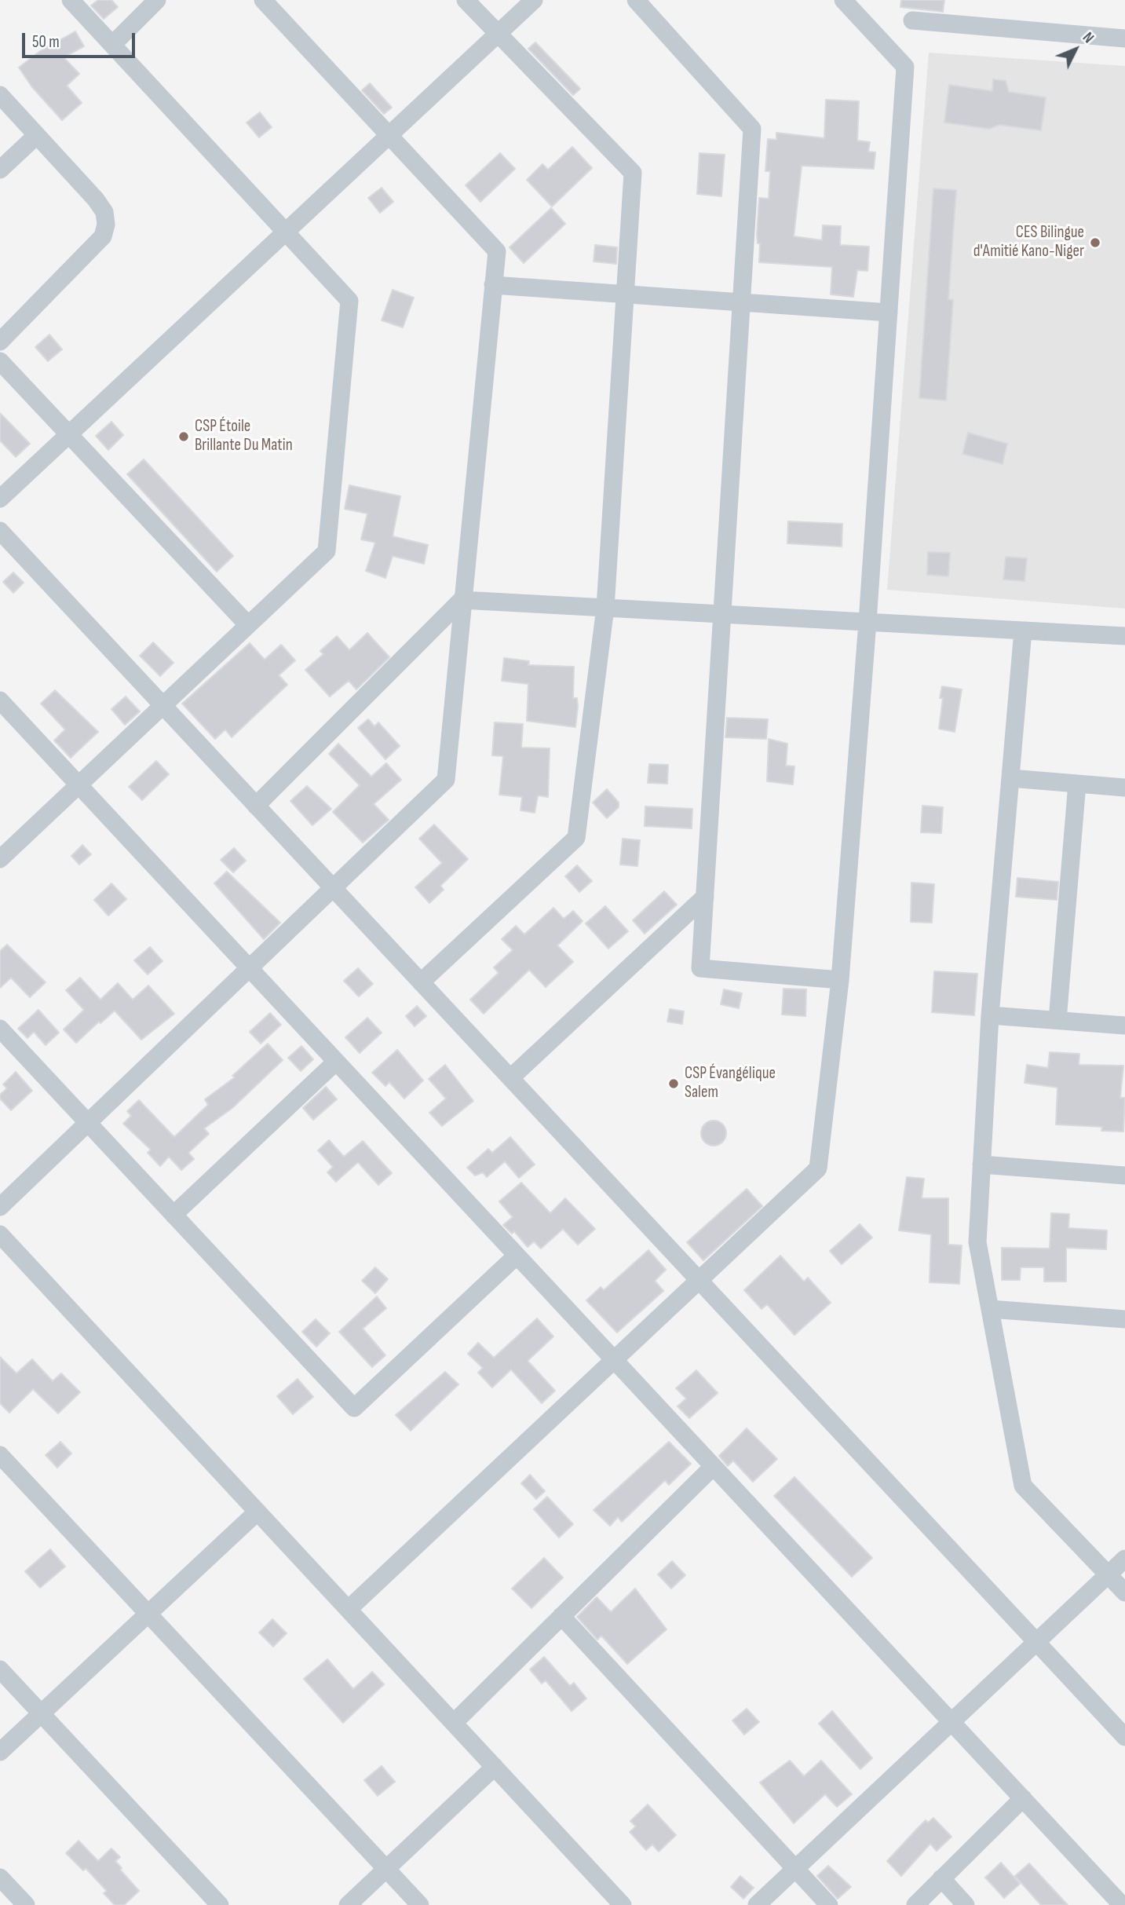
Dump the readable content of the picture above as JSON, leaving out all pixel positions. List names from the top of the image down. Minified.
{"places":["CES Bilingue d'Amitié Kano-Niger","CSP Étoile Brillante Du Matin","CSP Évangélique Salem"],"scale_bar":"50 m","north":"top right"}
